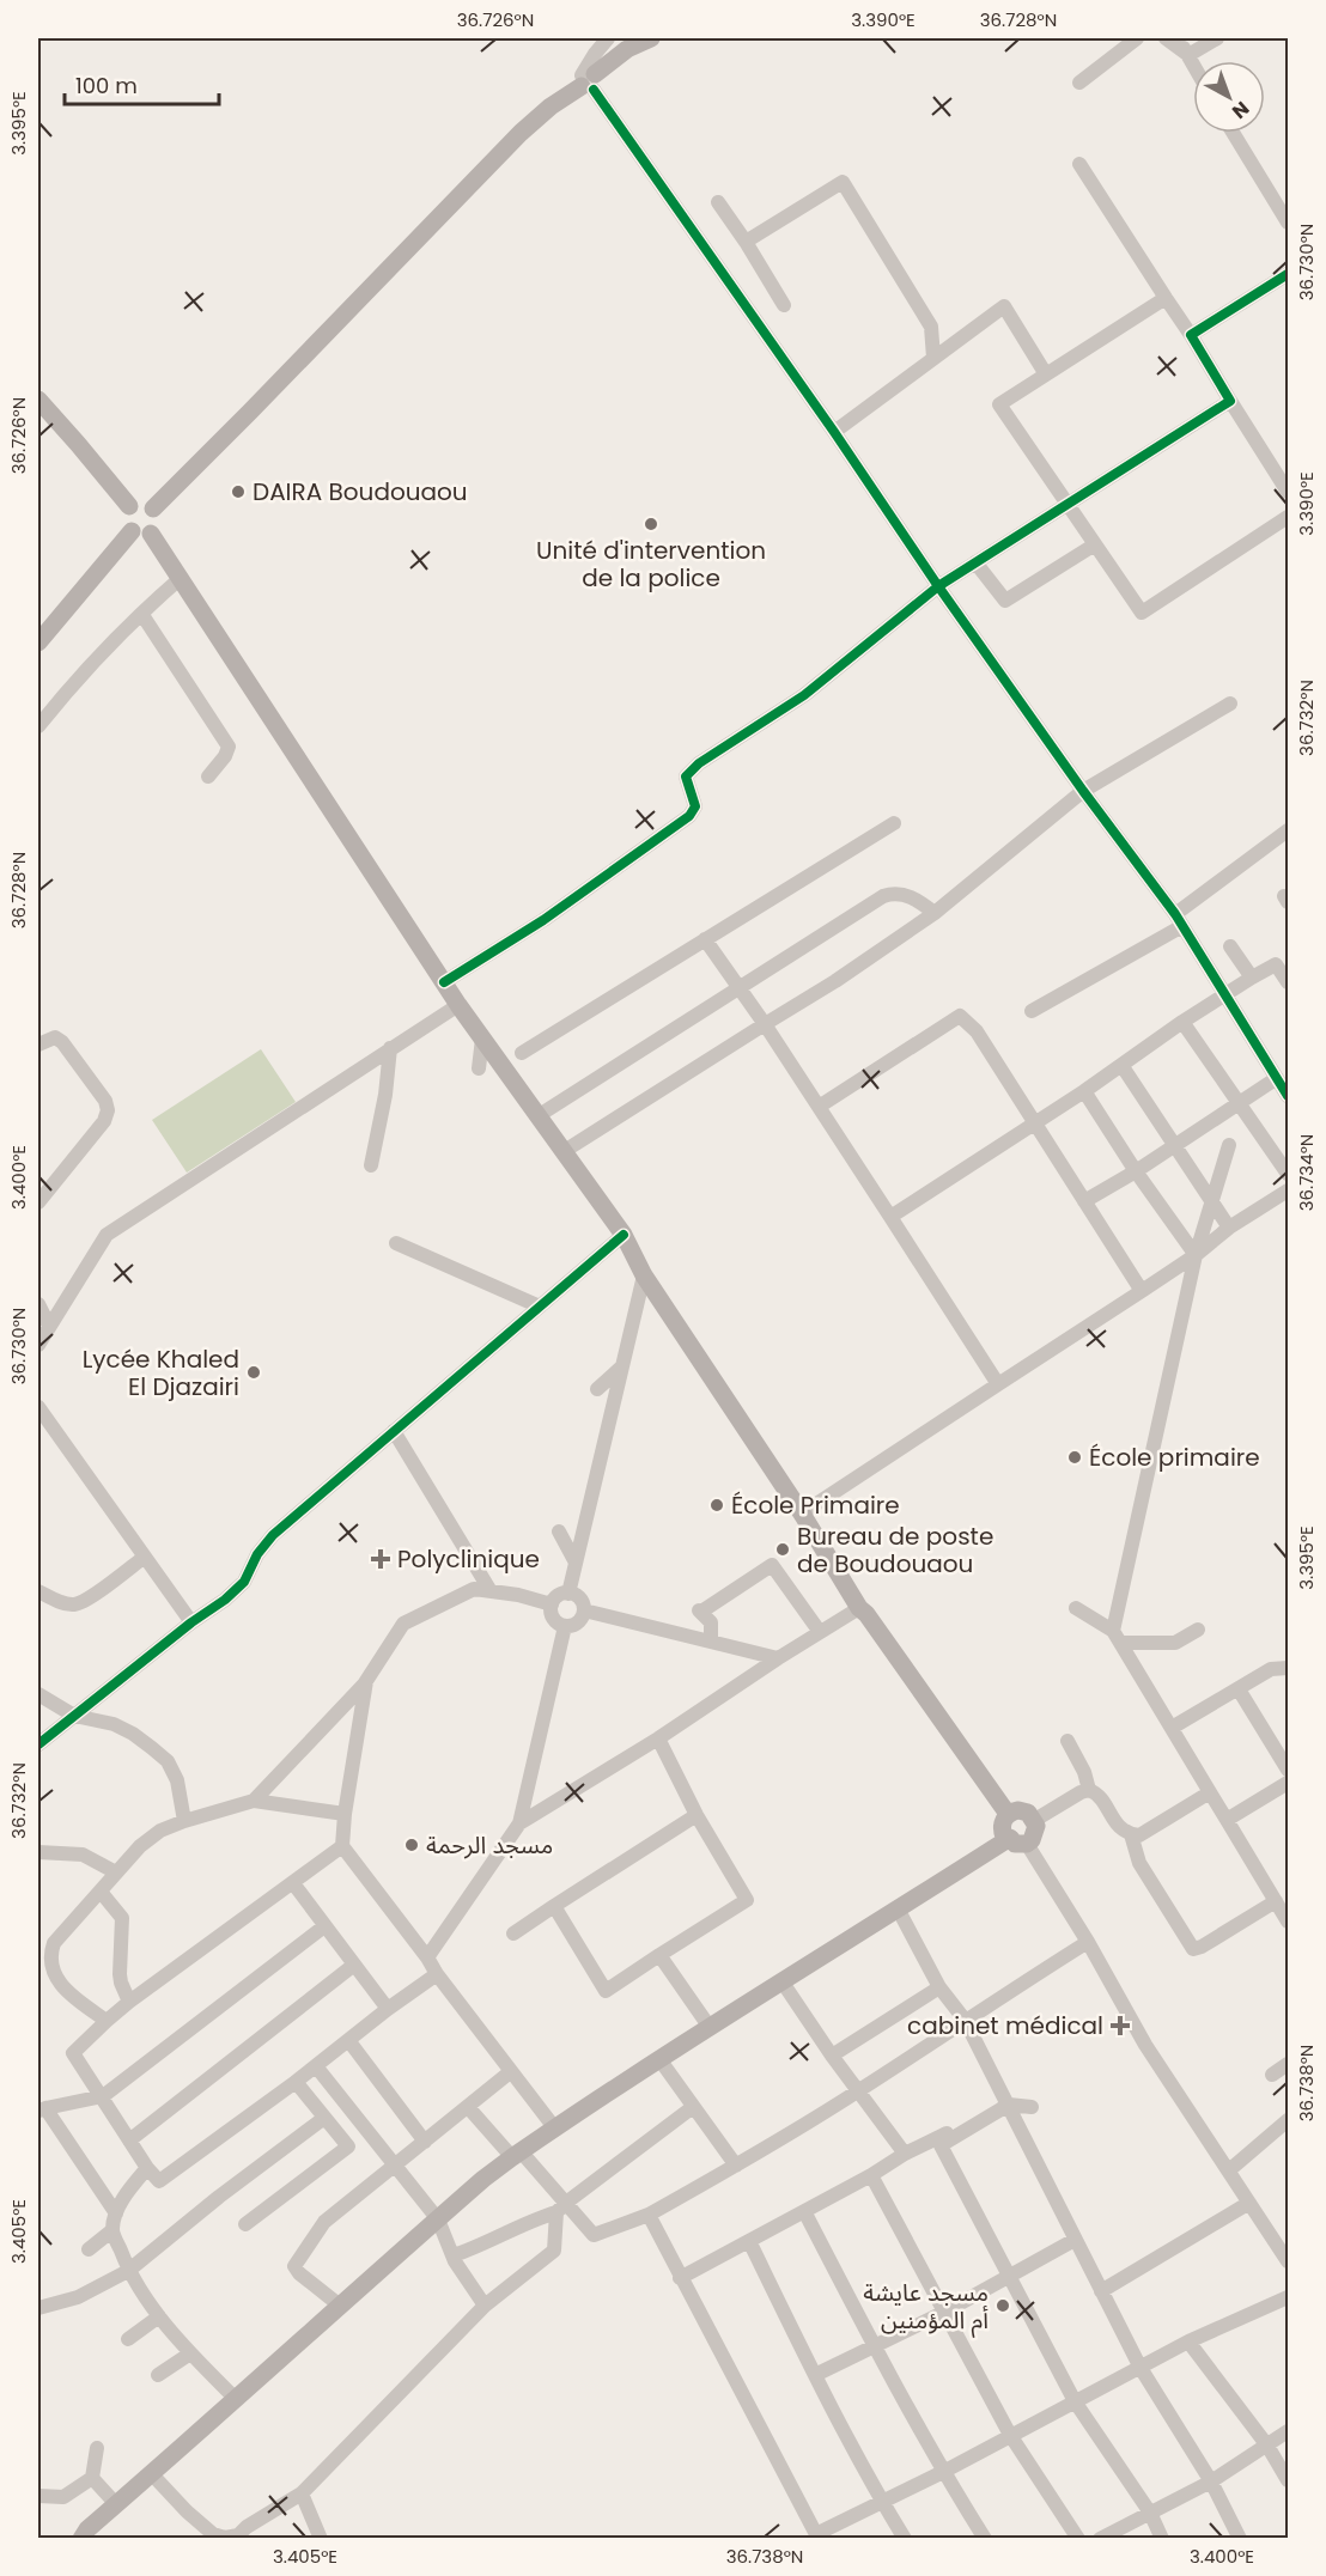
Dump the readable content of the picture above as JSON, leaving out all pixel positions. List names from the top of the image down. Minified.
{"places":{"other":["DAIRA Boudouaou","Unité d'intervention de la police","Lycée Khaled El Djazairi","École primaire","École Primaire","Bureau de poste de Boudouaou","مسجد الرحمة","مسجد عايشة أم المؤمنين"],"health":["Polyclinique","cabinet médical"]},"scale_bar":"100 m","north":"bottom right","coordinates":["36.726°N","3.390°E","36.728°N","3.395°E","36.730°N","36.732°N","36.734°N","3.400°E","36.738°N","3.405°E"]}
